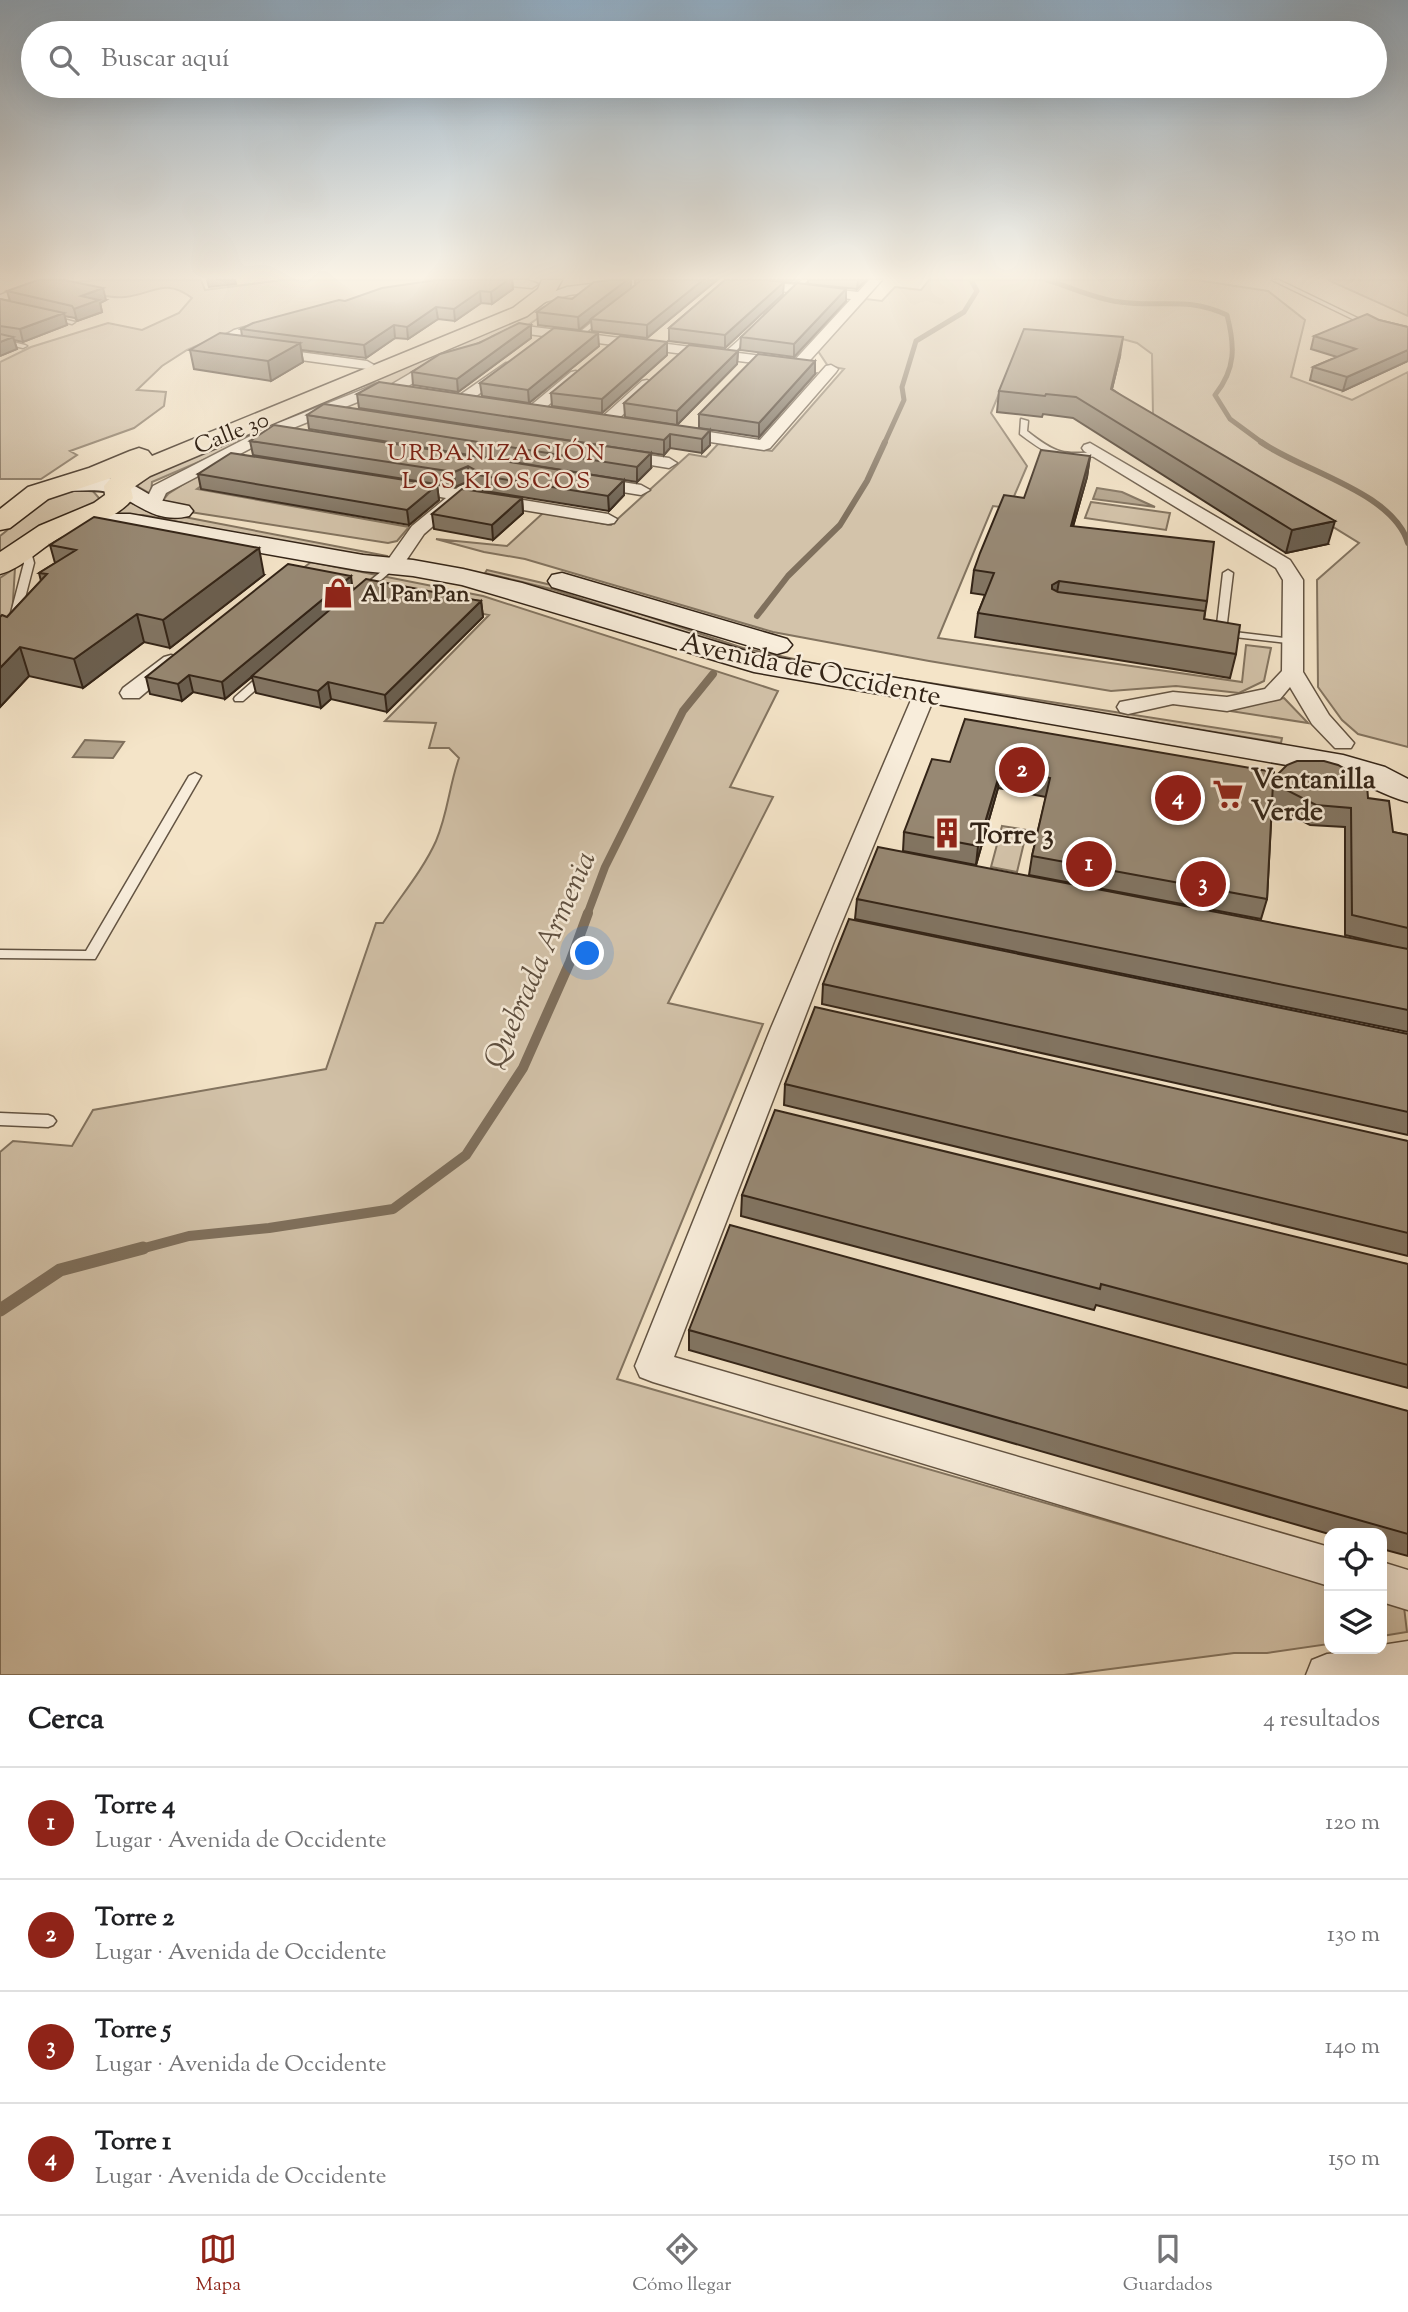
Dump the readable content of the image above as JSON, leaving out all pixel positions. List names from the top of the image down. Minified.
{"streets":{"main road":["Calle 30","Avenida de Occidente"]},"crossings":[["Calle 30","Avenida de Occidente"]],"districts":["URBANIZACIÓN LOS KIOSCOS"],"water":["Quebrada Armenia"],"places":{"shop":["Al Pan Pan"],"supermarket":["Ventanilla Verde"],"building":["Torre 3"]},"page":{"search":"Buscar aquí","pins":["2","4","1","3"],"heading":["Cerca","4 resultados"],"list":[{"mark":"1","name":"Torre 4","note":"Lugar · Avenida de Occidente","value":"120 m"},{"mark":"2","name":"Torre 2","note":"Lugar · Avenida de Occidente","value":"130 m"},{"mark":"3","name":"Torre 5","note":"Lugar · Avenida de Occidente","value":"140 m"},{"mark":"4","name":"Torre 1","note":"Lugar · Avenida de Occidente","value":"150 m"}],"nav":["Mapa","Cómo llegar","Guardados"]}}
